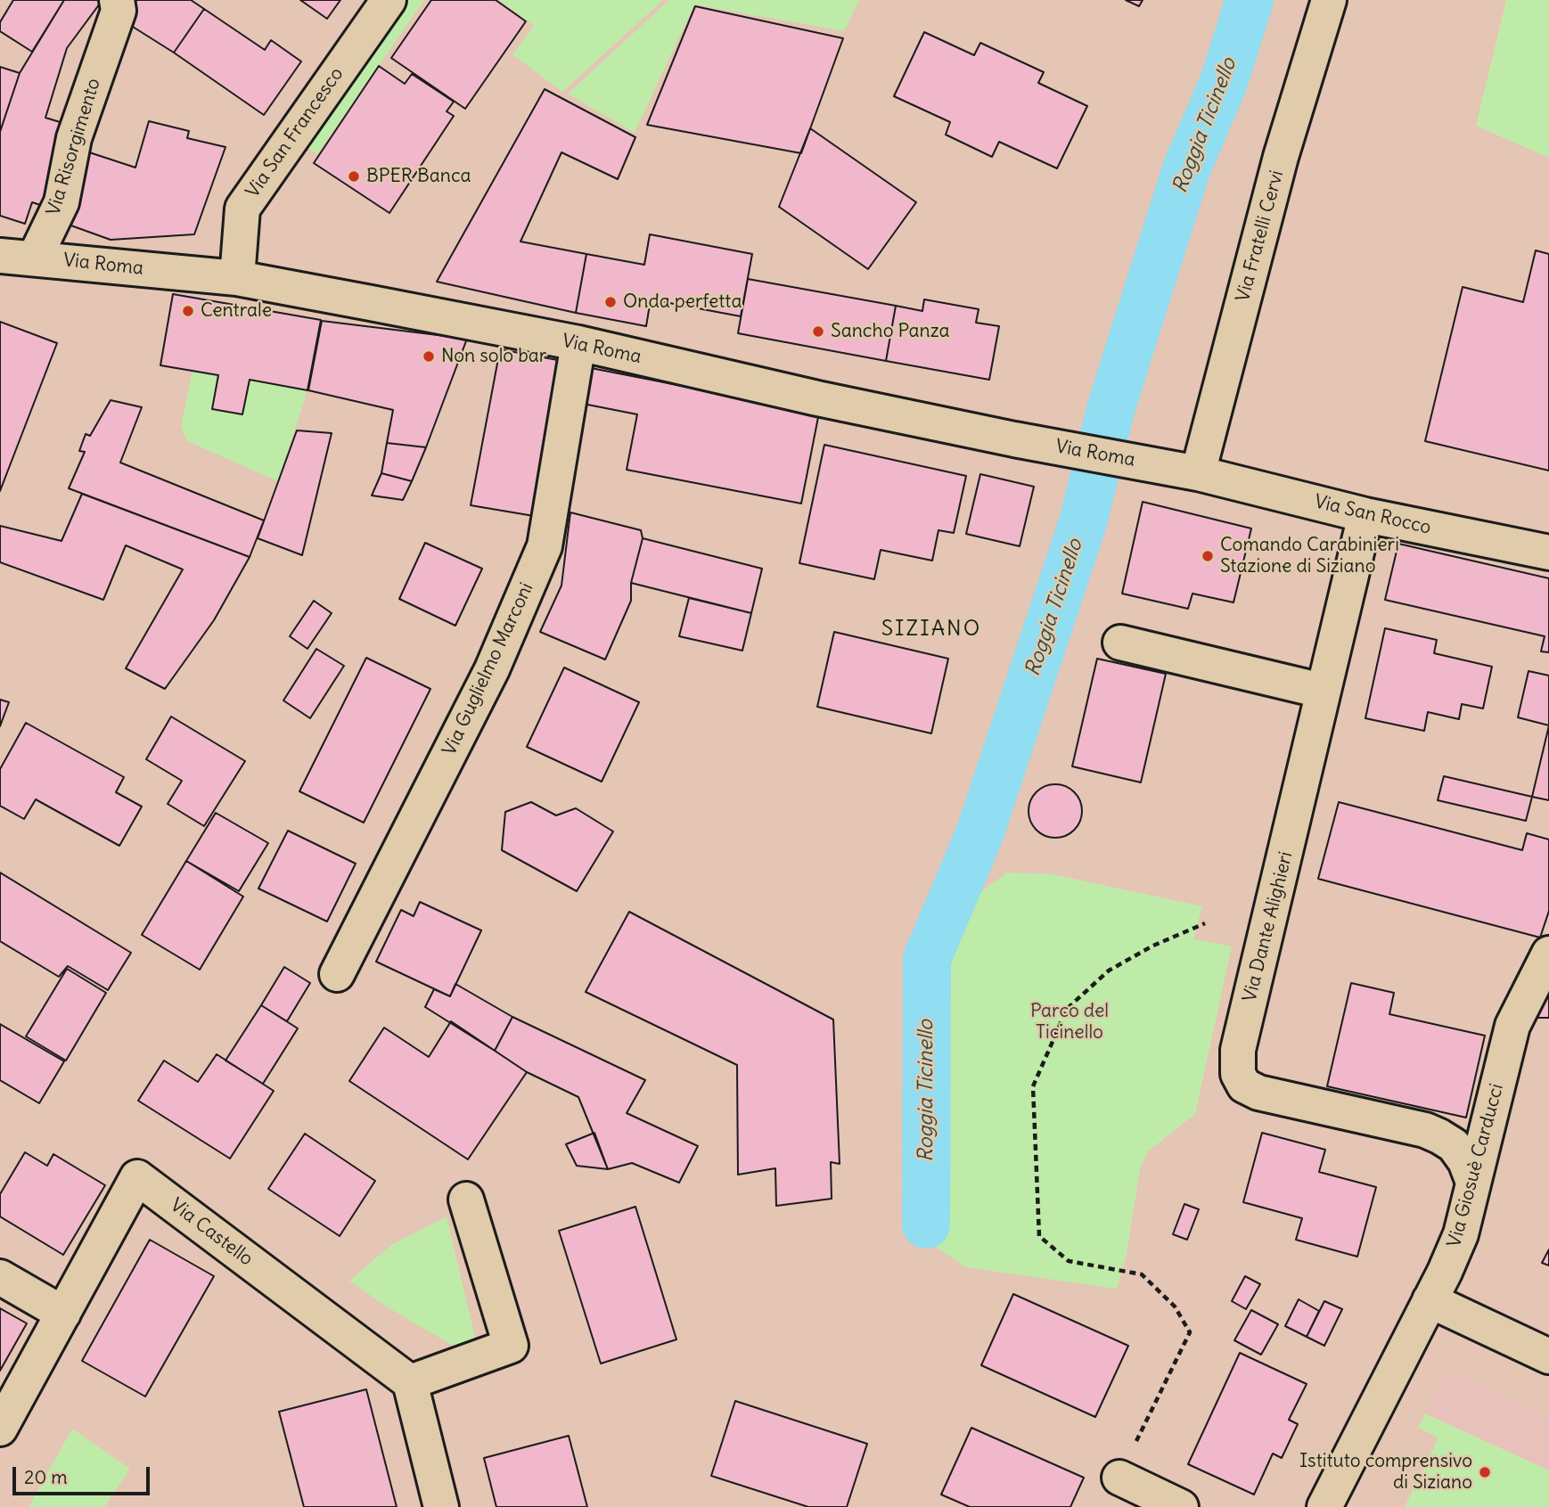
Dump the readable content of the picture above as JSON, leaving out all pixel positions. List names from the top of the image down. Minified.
{"streets":{"street":["Via San Francesco","Via Risorgimento","Via Fratelli Cervi","Via Roma","Via San Rocco","Via Guglielmo Marconi","Via Dante Alighieri","Via Giosuè Carducci","Via Castello"]},"crossings":[["Via San Francesco","Via Roma"],["Via Risorgimento","Via Roma"],["Via Fratelli Cervi","Via Roma"],["Via Fratelli Cervi","Via San Rocco"],["Via Roma","Via San Rocco"],["Via Roma","Via Guglielmo Marconi"],["Via San Rocco","Via Dante Alighieri"],["Via Dante Alighieri","Via Giosuè Carducci"]],"districts":["SIZIANO"],"water":["Roggia Ticinello"],"parks":["Parco del Ticinello"],"places":["BPER Banca","Onda perfetta","Centrale","Sancho Panza","Non solo bar","Comando Carabinieri Stazione di Siziano","Istituto comprensivo di Siziano"],"scale_bar":"20 m"}
